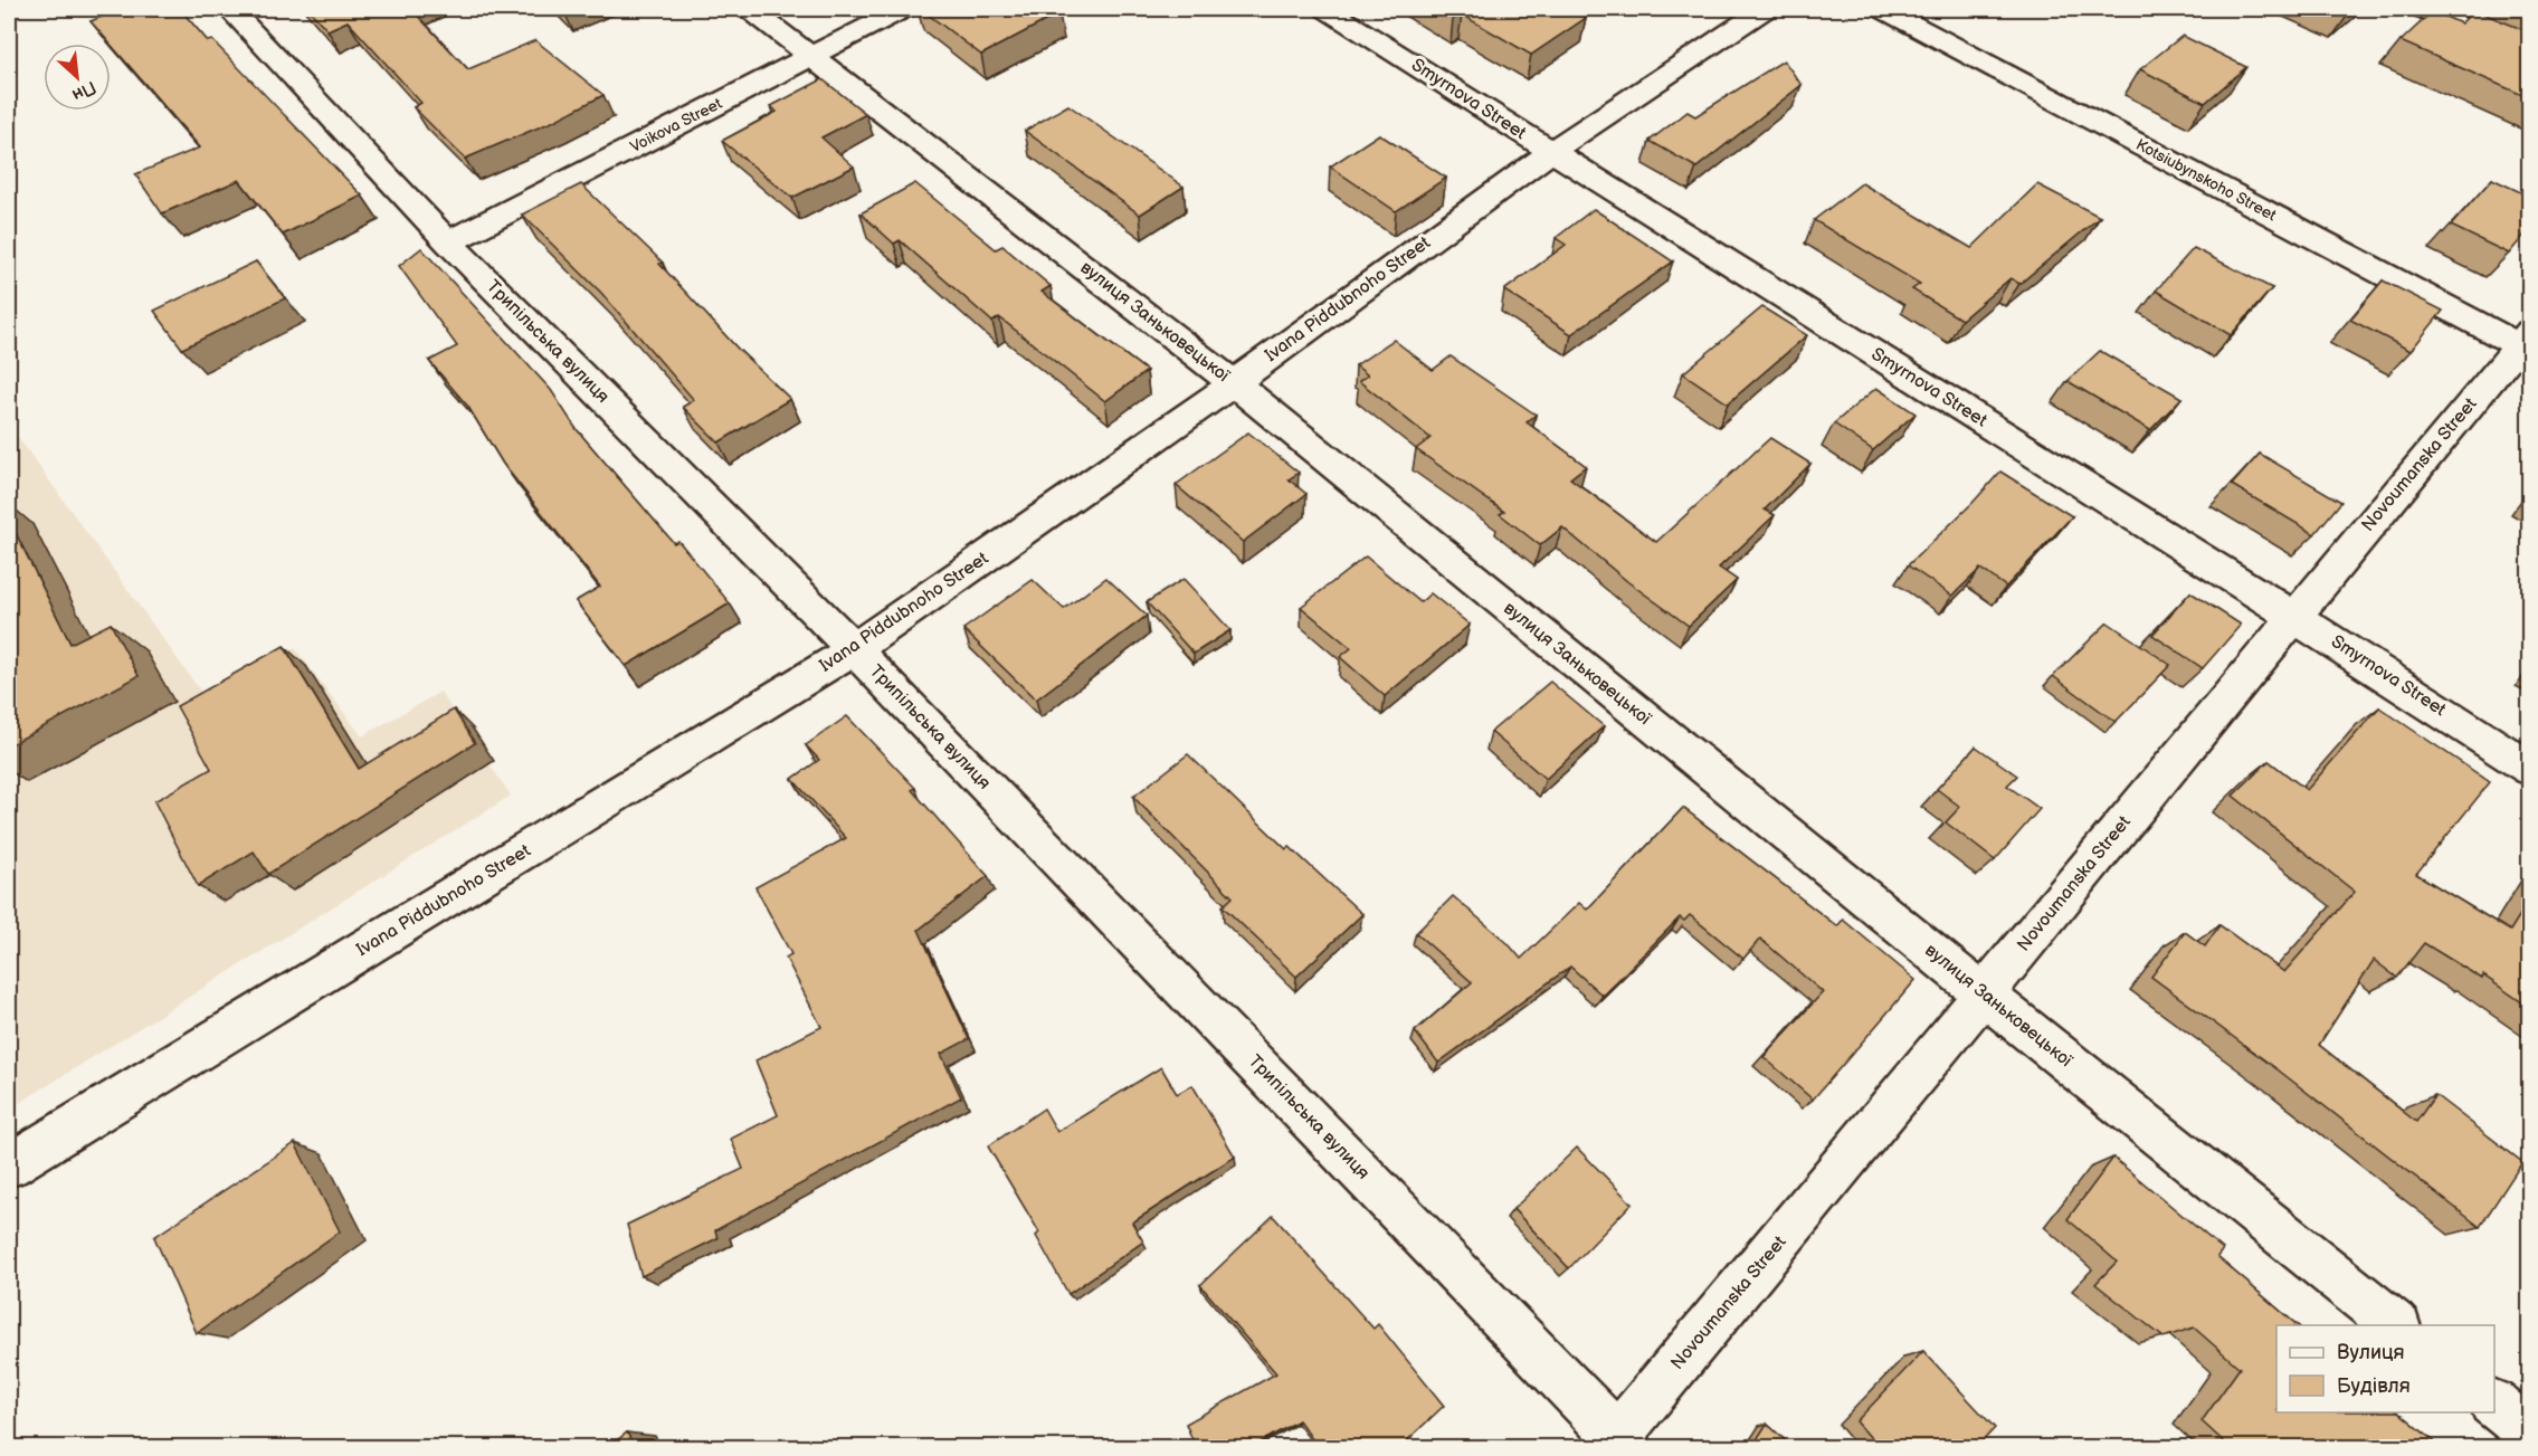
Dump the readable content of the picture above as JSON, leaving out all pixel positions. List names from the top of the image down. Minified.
{"streets":{"street":["Smyrnova Street","Voikova Street","Kotsiubynskoho Street","Ivana Piddubnoho Street","вулиця Заньковецької","Трипільська вулиця","Novoumanska Street"]},"crossings":[["Smyrnova Street","Ivana Piddubnoho Street"],["Smyrnova Street","Novoumanska Street"],["Voikova Street","вулиця Заньковецької"],["Voikova Street","Трипільська вулиця"],["Kotsiubynskoho Street","Novoumanska Street"],["Ivana Piddubnoho Street","вулиця Заньковецької"],["Ivana Piddubnoho Street","Трипільська вулиця"],["вулиця Заньковецької","Novoumanska Street"],["Трипільська вулиця","Novoumanska Street"]],"legend":["Вулиця","Будівля"],"north":"bottom right"}
